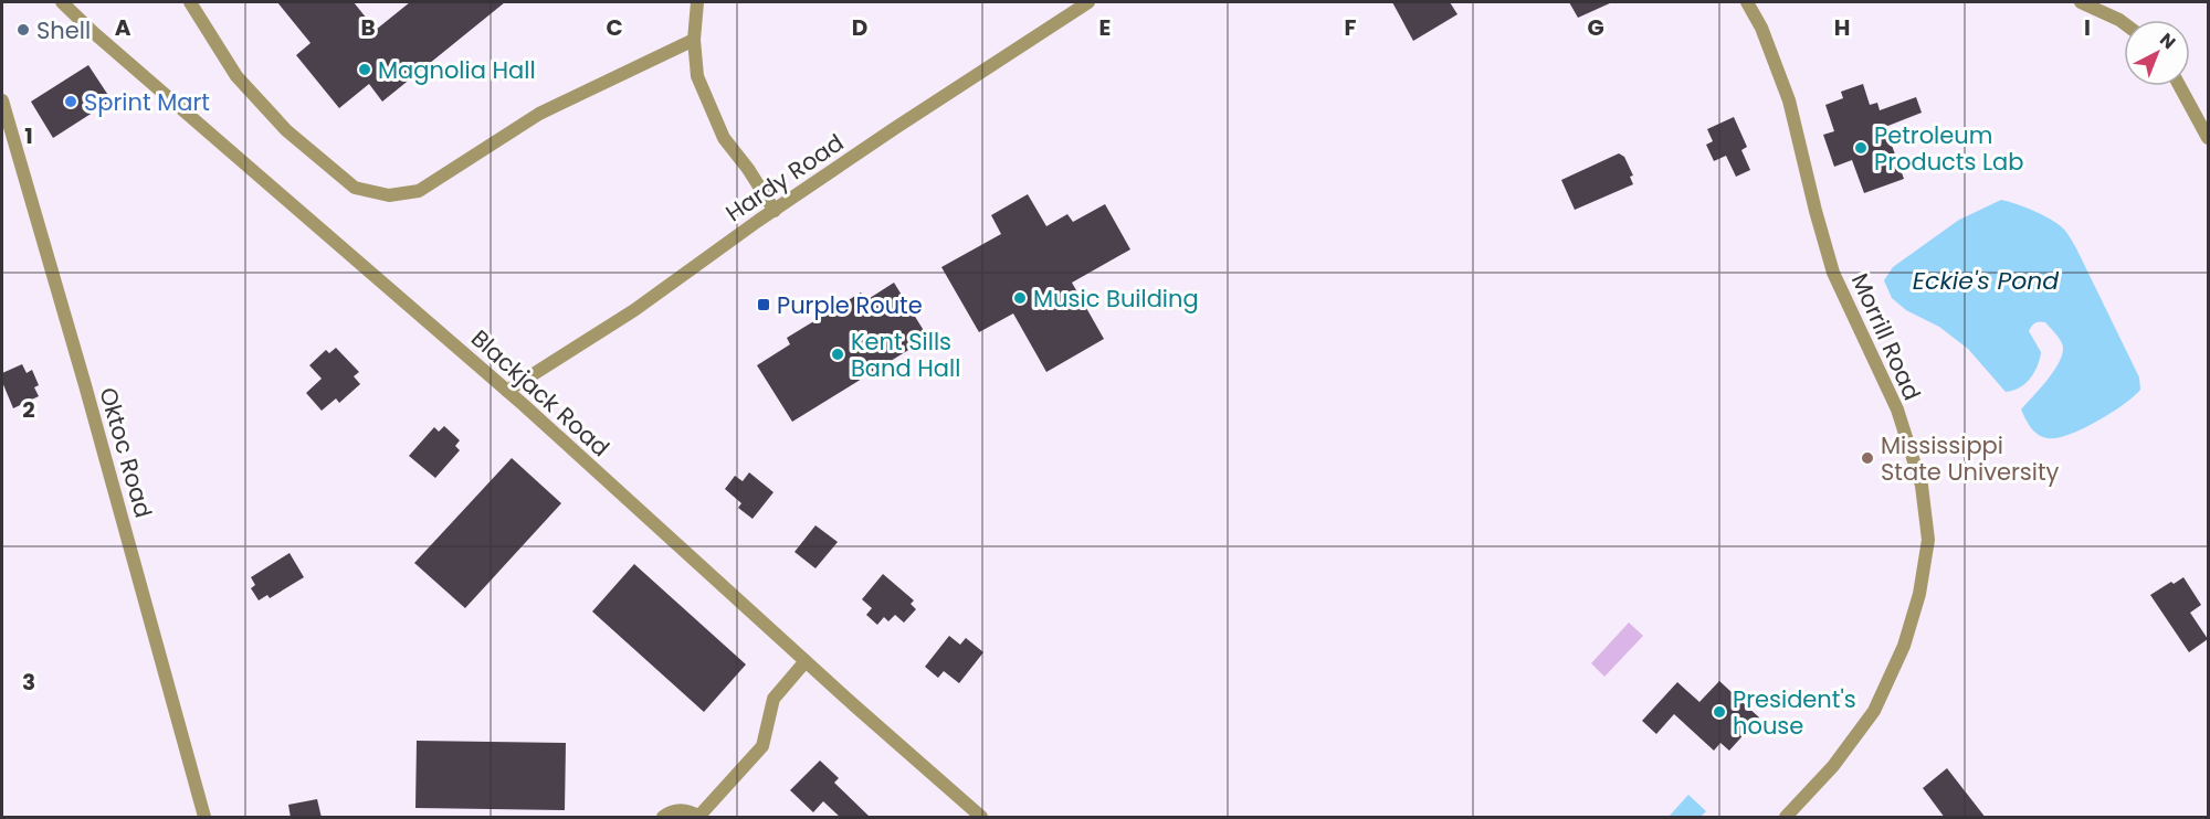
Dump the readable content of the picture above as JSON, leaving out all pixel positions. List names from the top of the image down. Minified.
{"streets":{"street":["Hardy Road","Morrill Road","Blackjack Road","Oktoc Road"]},"crossings":[["Hardy Road","Blackjack Road"]],"water":["Eckie's Pond"],"places":{"other":["Shell","Magnolia Hall","Sprint Mart","Petroleum Products Lab","Music Building","Kent Sills Band Hall","Mississippi State University","President's house"],"transit":["Purple Route"]},"north":"top right","grid":{"columns":["A","B","C","D","E","F","G","H","I"],"rows":["1","2","3"]}}
